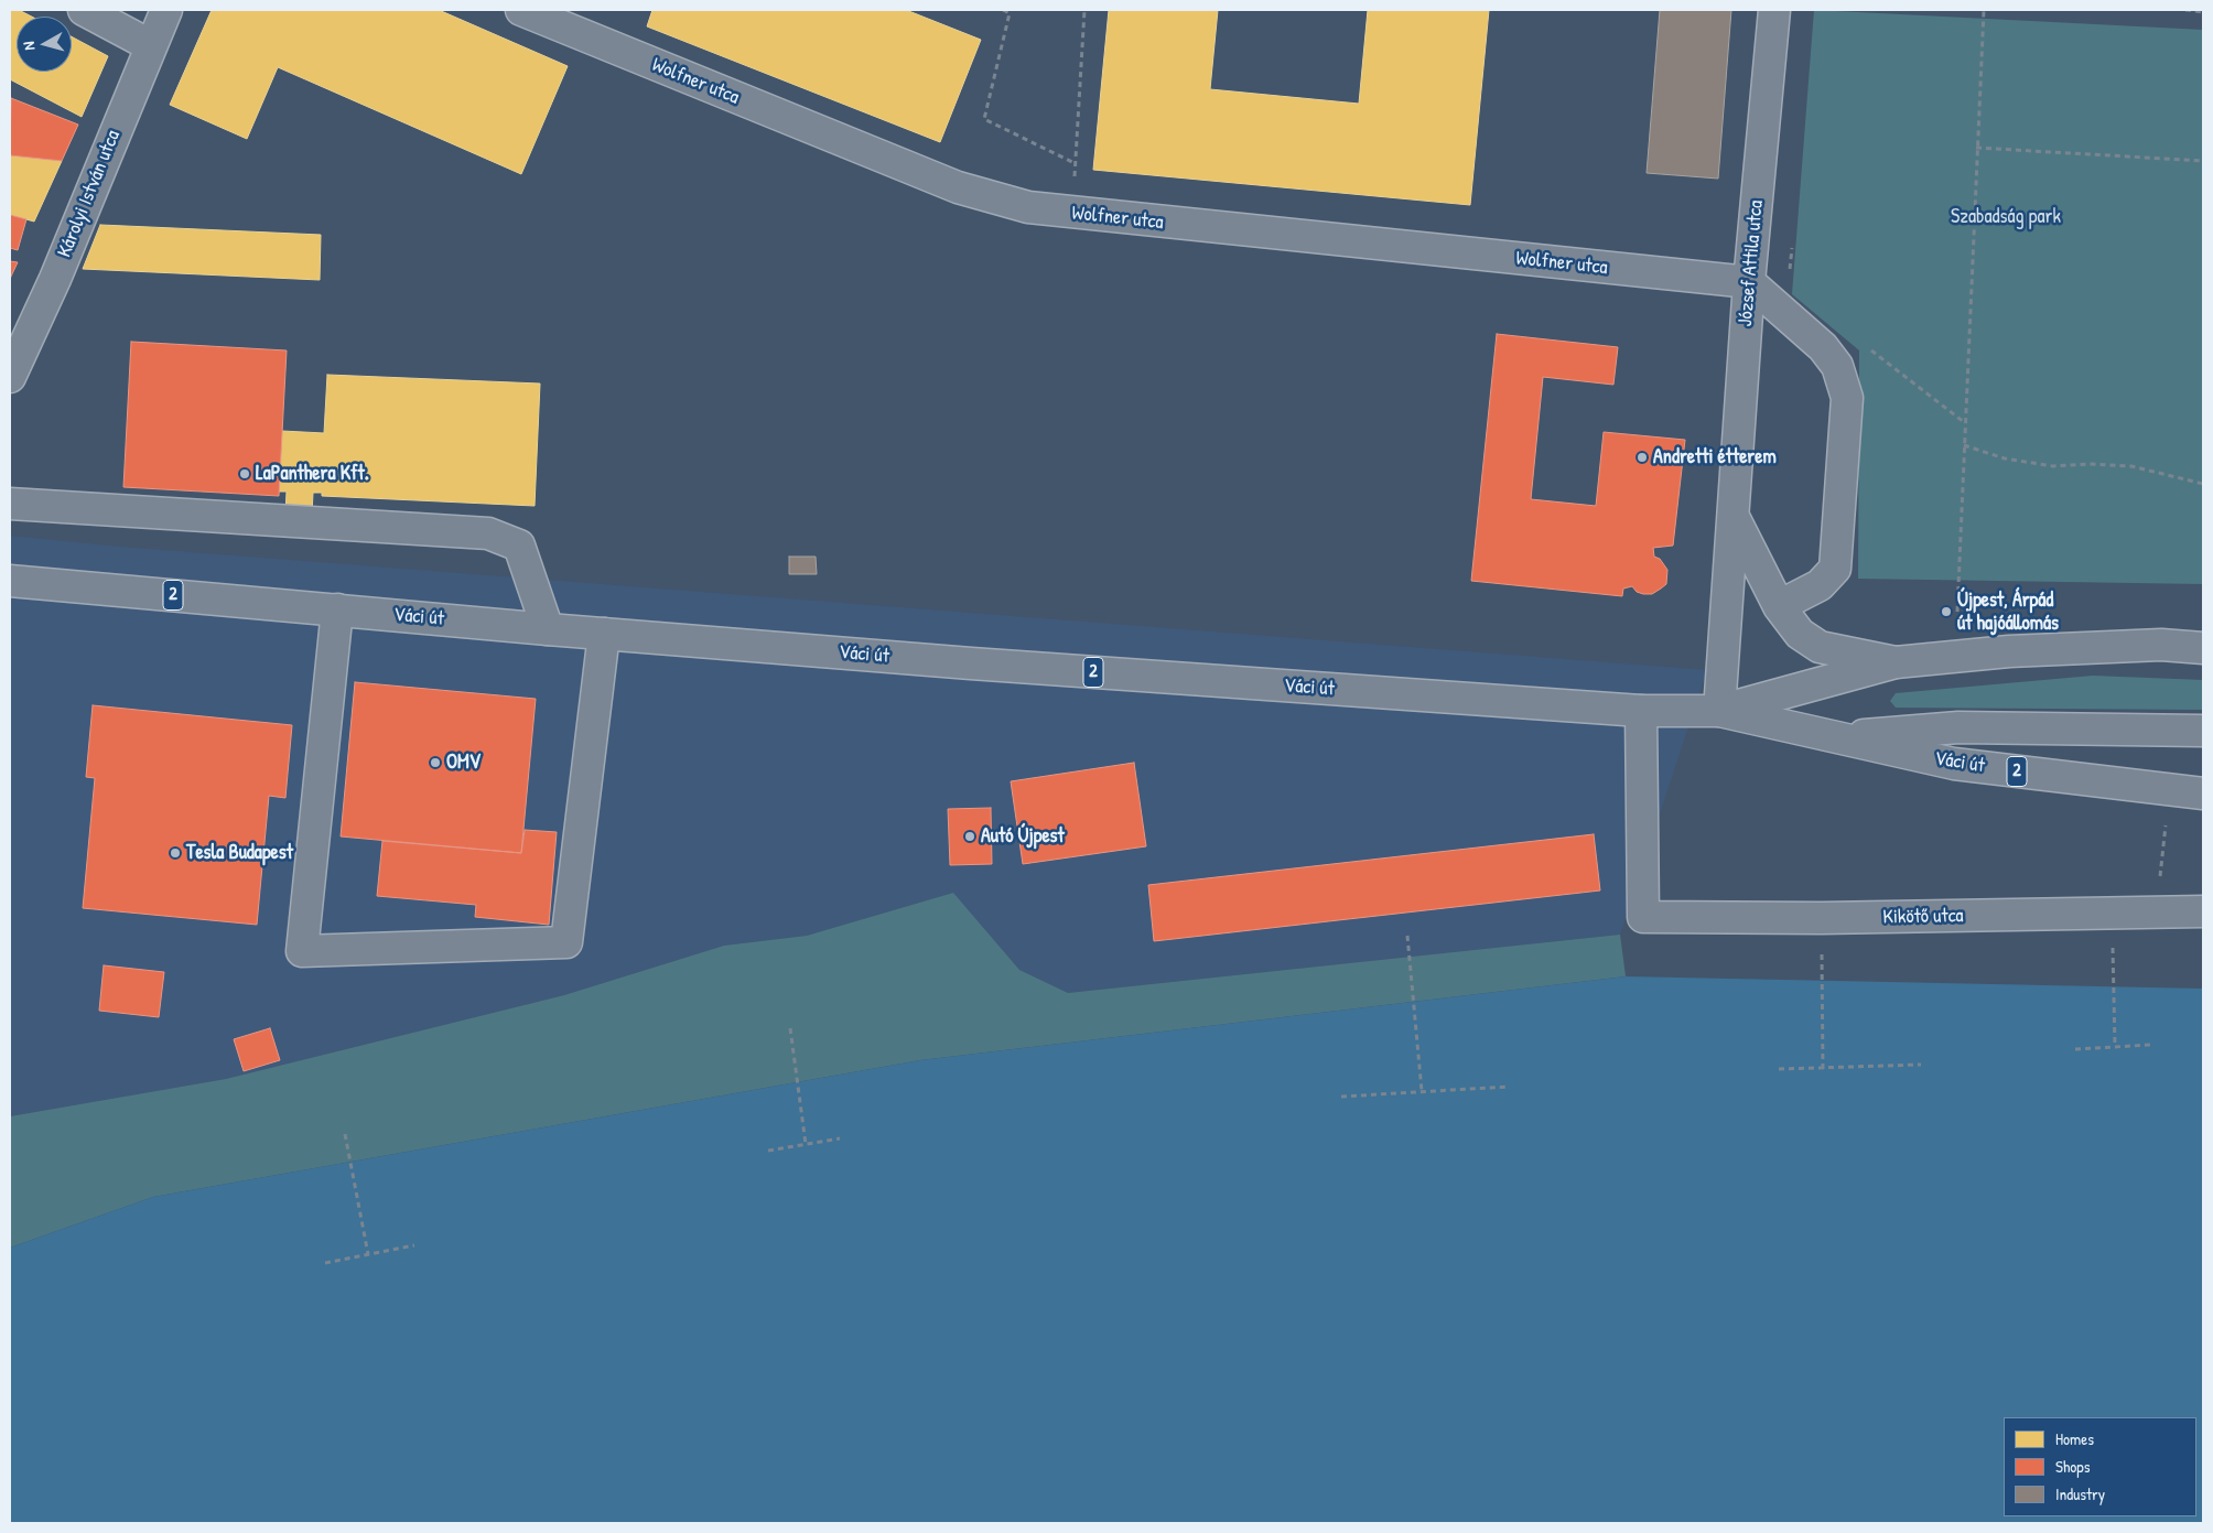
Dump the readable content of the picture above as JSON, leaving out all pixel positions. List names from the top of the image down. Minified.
{"streets":{"main road":["Wolfner utca","Károlyi István utca","József Attila utca","2","Váci út","Kikötő utca"]},"crossings":[["Wolfner utca","József Attila utca"],["József Attila utca","Váci út"],["Váci út","Kikötő utca"]],"parks":["Szabadság park"],"places":["Andretti étterem","LaPanthera Kft.","Újpest, Árpád út hajóállomás","OMV","Autó Újpest","Tesla Budapest"],"legend":["Homes","Shops","Industry"],"north":"left"}
